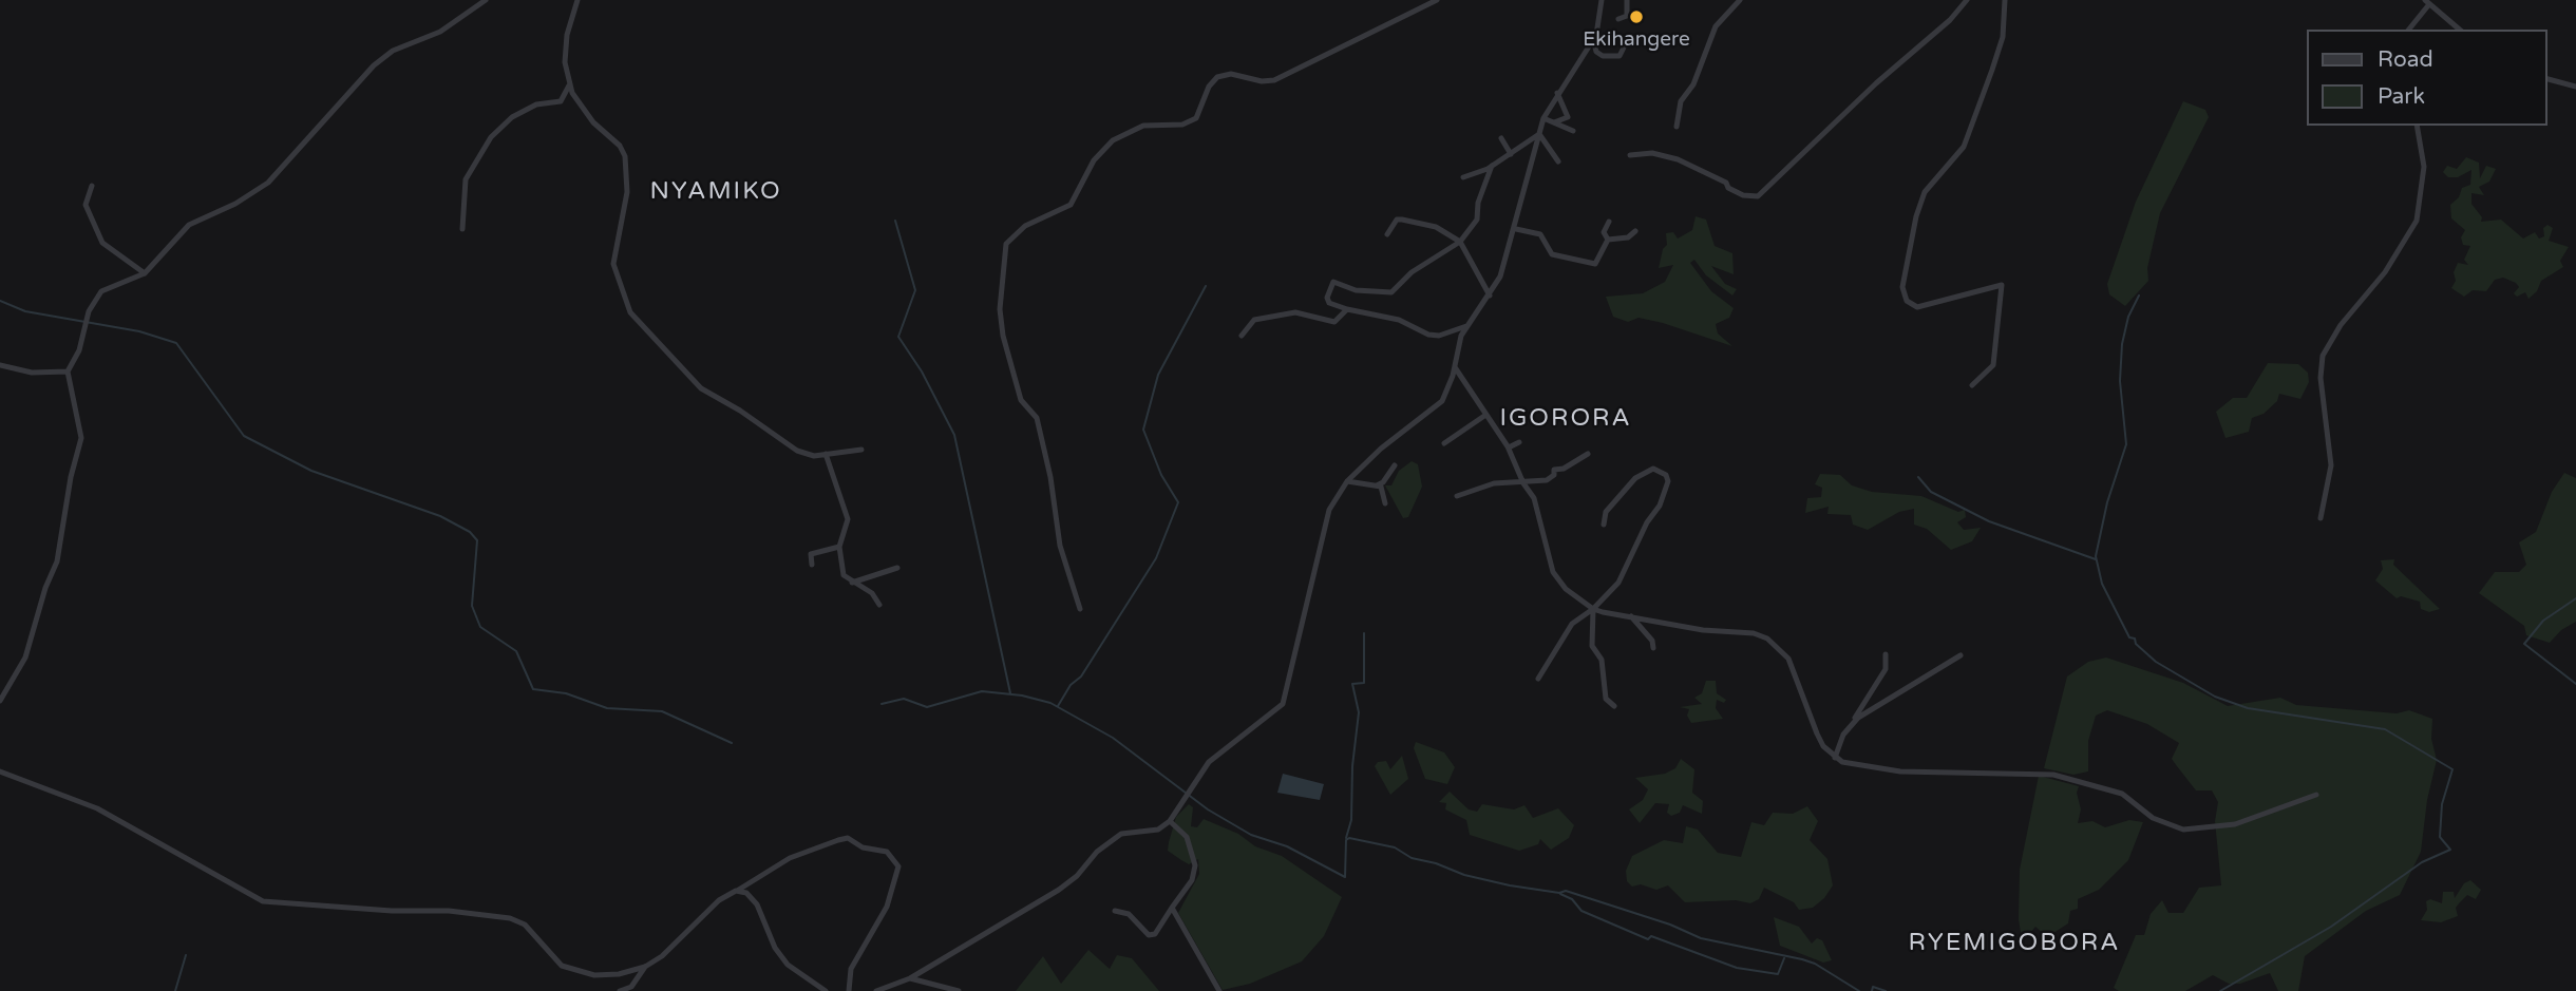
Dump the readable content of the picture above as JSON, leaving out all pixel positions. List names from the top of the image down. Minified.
{"districts":["NYAMIKO","IGORORA","RYEMIGOBORA"],"places":["Ekihangere"],"legend":["Road","Park"]}
